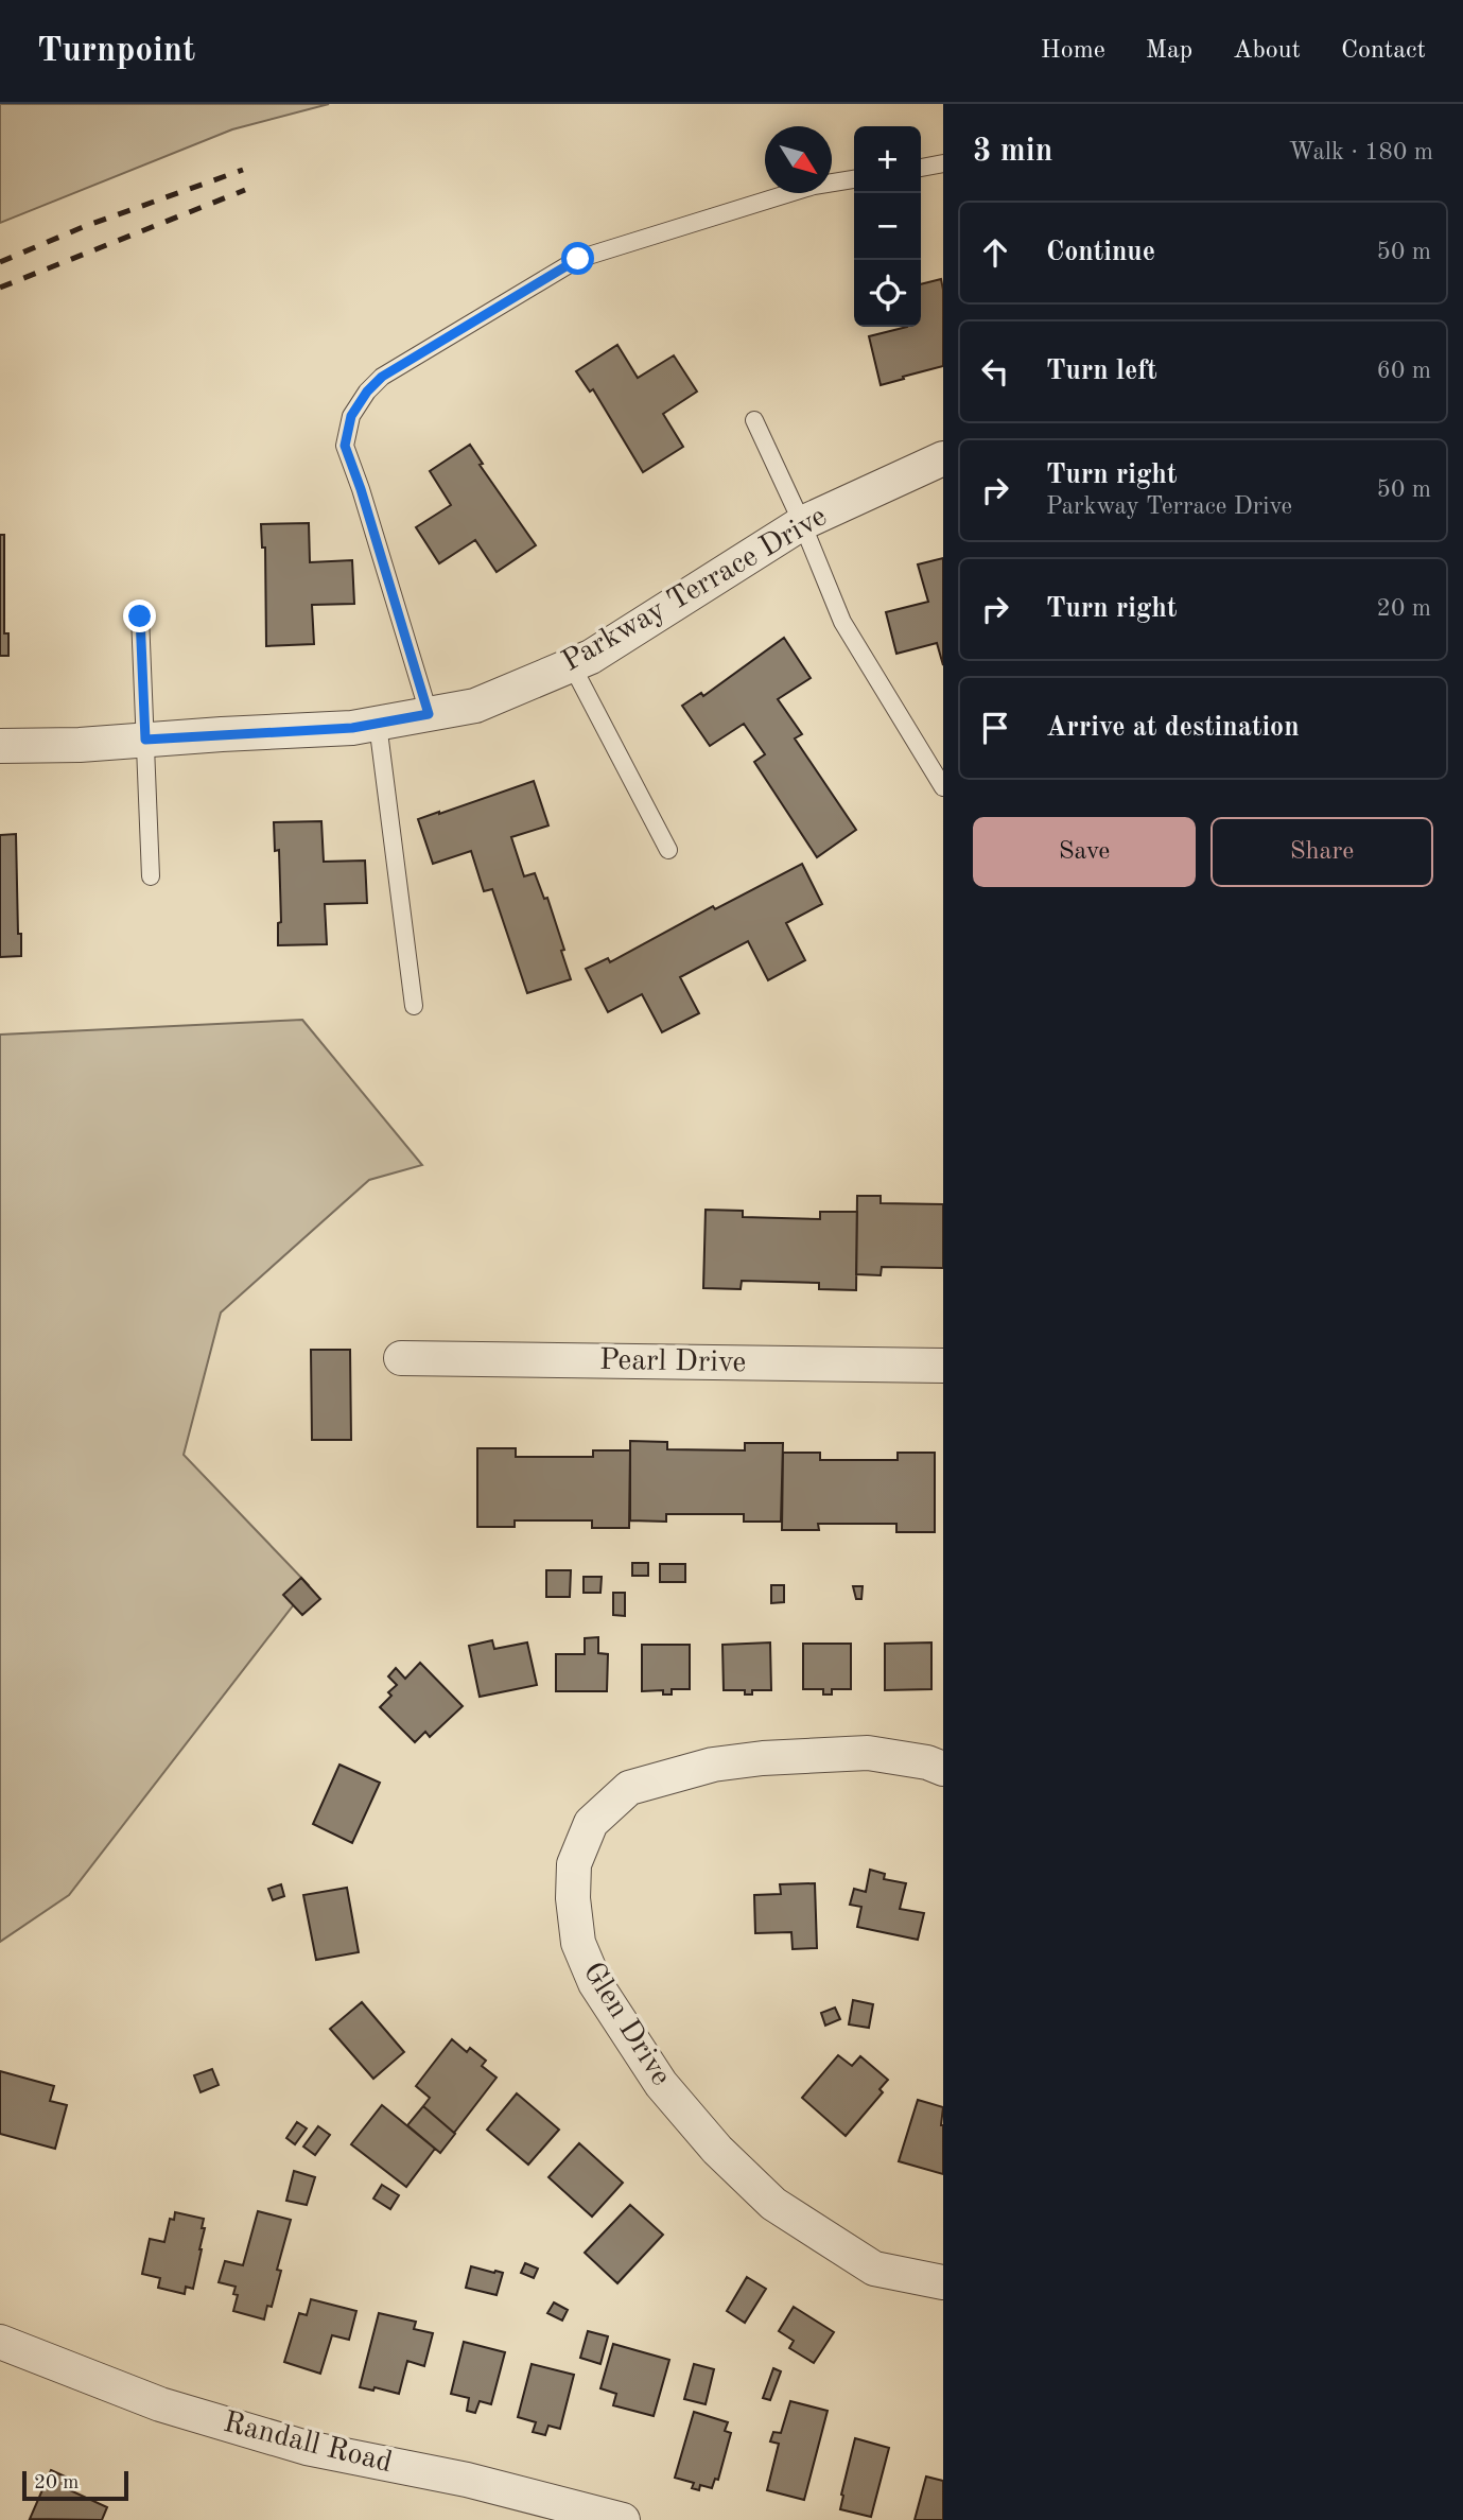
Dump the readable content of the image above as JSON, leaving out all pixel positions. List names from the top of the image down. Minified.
{"streets":{"street":["Parkway Terrace Drive","Pearl Drive","Glen Drive","Randall Road"]},"scale_bar":"20 m","north":"bottom right","page":{"header":"Turnpoint","nav":["Home","Map","About","Contact"],"heading":["3 min","Walk · 180 m"],"map_buttons":["+","−"],"list":[["Continue","50 m"],["Turn left","60 m"],["Turn right","Parkway Terrace Drive","50 m"],["Turn right","20 m"],"Arrive at destination"],"buttons":["Save","Share"],"scale":"20 m"}}
